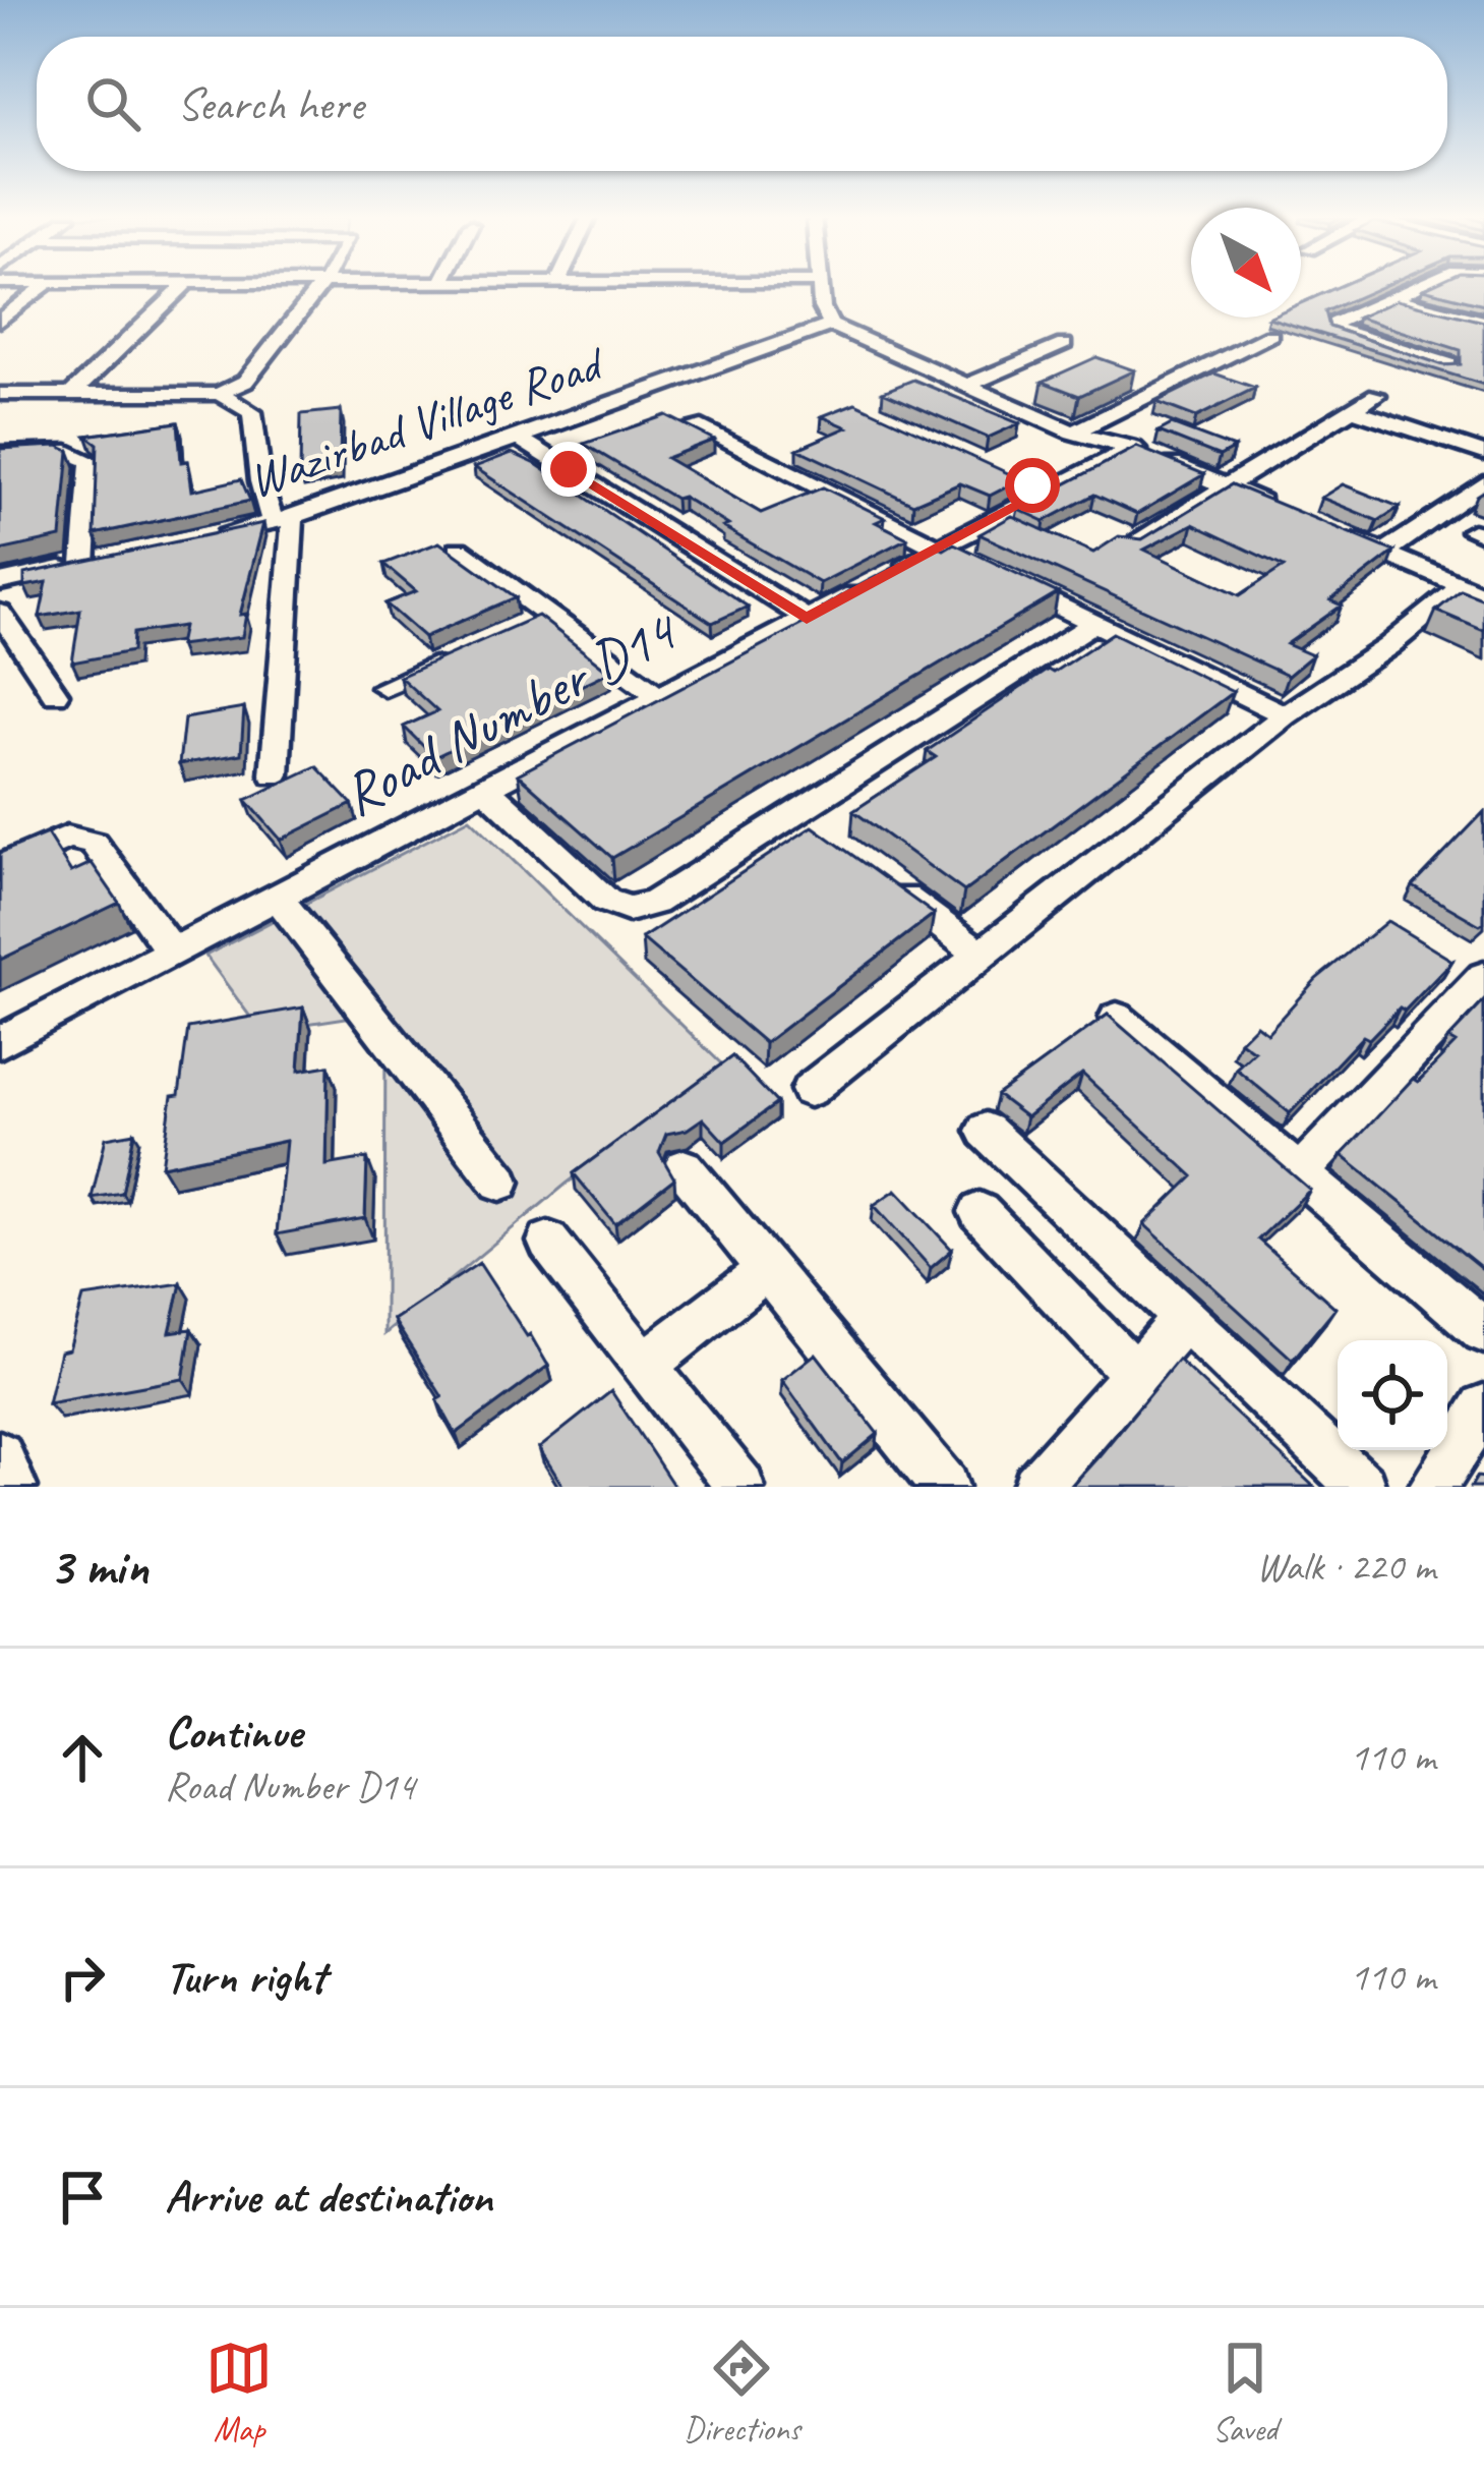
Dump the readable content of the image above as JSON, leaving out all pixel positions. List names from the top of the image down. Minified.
{"streets":{"street":["Wazirbad Village Road","Road Number D14"]},"north":"bottom right","page":{"search":"Search here","heading":["3 min","Walk · 220 m"],"list":[["Continue","Road Number D14","110 m"],["Turn right","110 m"],"Arrive at destination"],"nav":["Map","Directions","Saved"]}}
